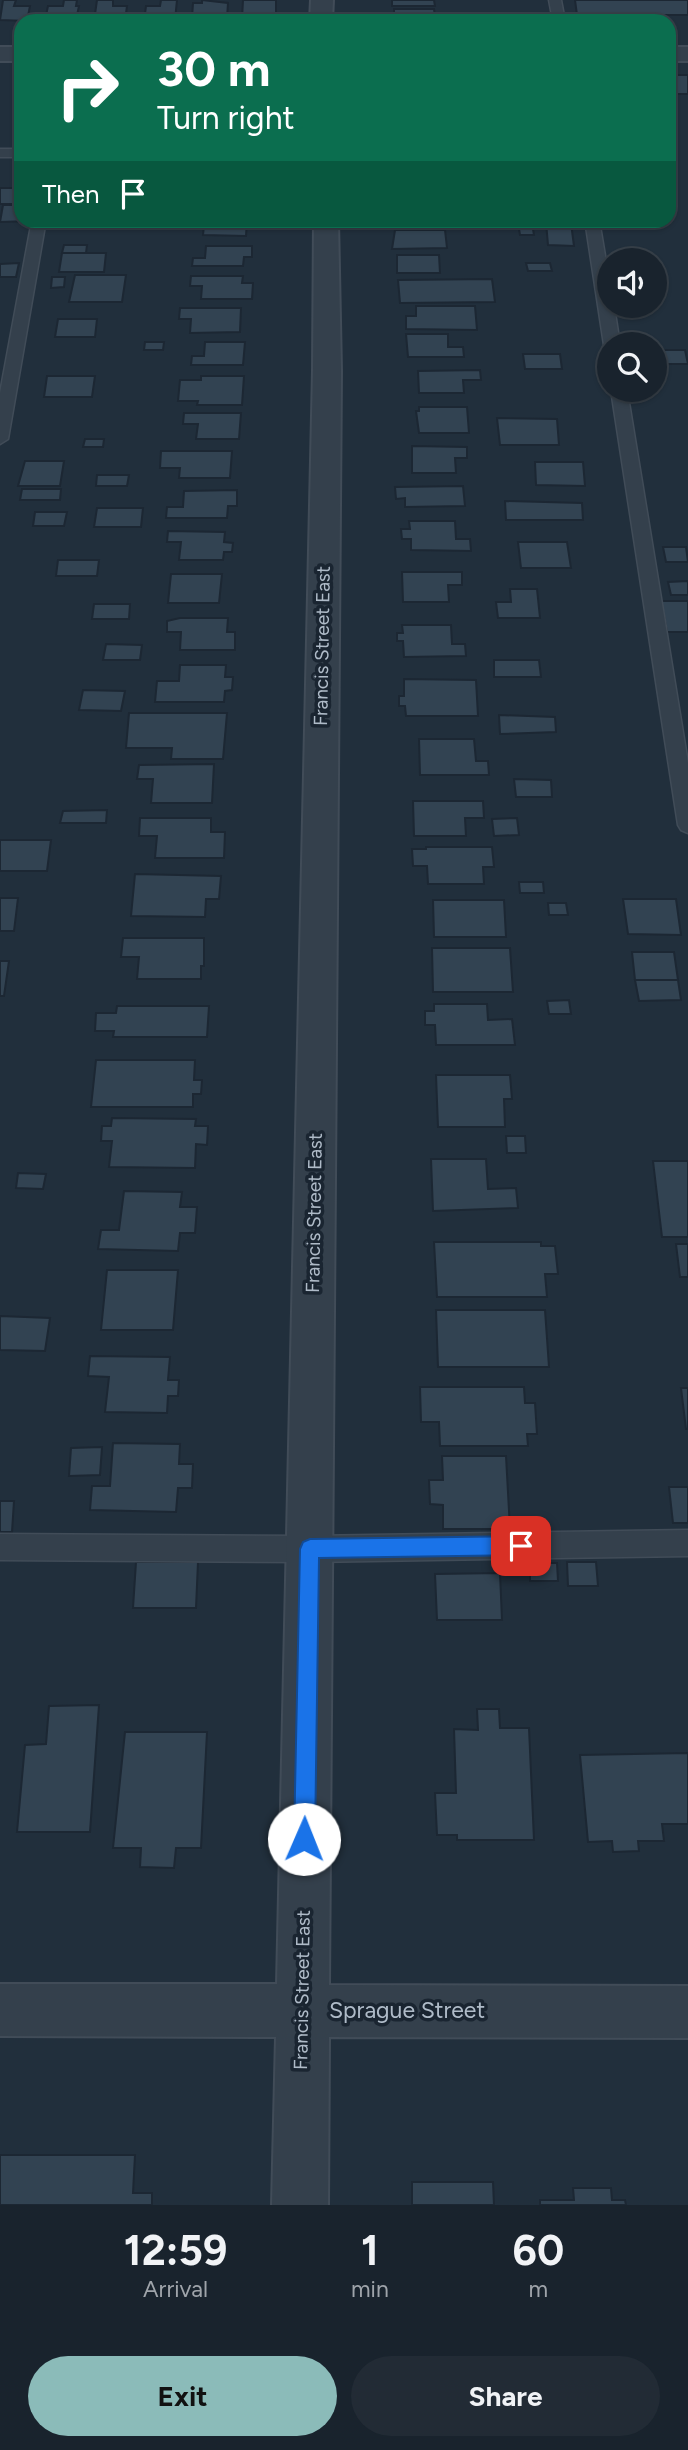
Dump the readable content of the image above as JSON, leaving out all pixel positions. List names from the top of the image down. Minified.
{"streets":{"street":["Francis Street East","Sprague Street"]},"crossings":[["Francis Street East","Sprague Street"]],"page":{"turn":["30 m","Turn right"],"then":"Then","eta":["12:59","Arrival","1","min","60","m"],"buttons":["Exit","Share"]}}
